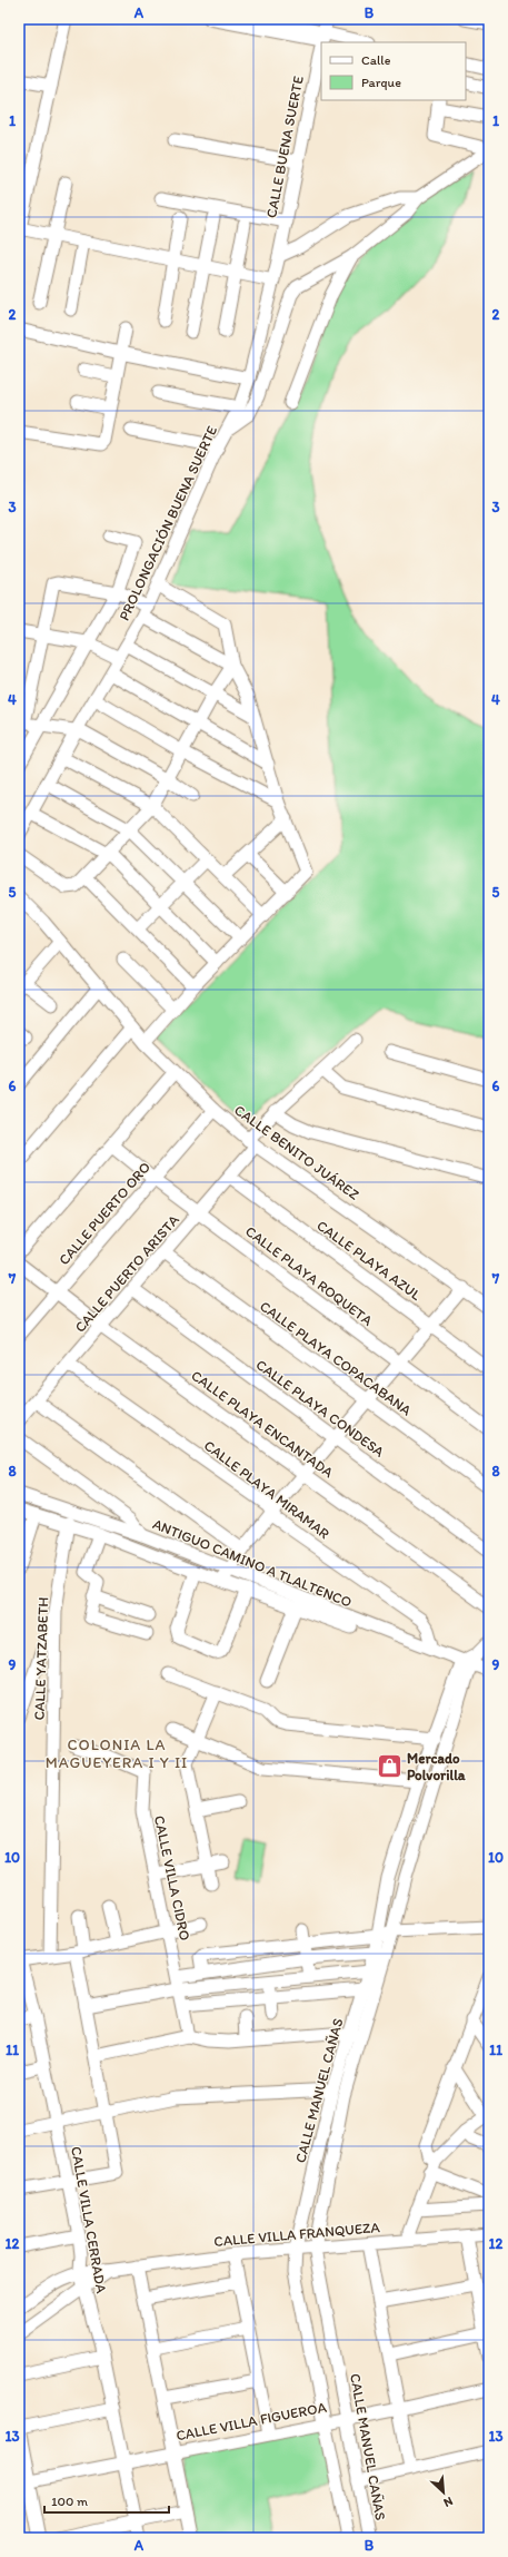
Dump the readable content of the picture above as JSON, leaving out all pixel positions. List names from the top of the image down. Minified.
{"streets":{"street":["CALLE BUENA SUERTE","PROLONGACIÓN BUENA SUERTE","CALLE BENITO JUÁREZ","CALLE PUERTO ORO","CALLE PLAYA AZUL","CALLE PUERTO ARISTA","CALLE PLAYA ROQUETA","CALLE PLAYA COPACABANA","CALLE PLAYA CONDESA","CALLE PLAYA ENCANTADA","CALLE PLAYA MIRAMAR","ANTIGUO CAMINO A TLALTENCO","CALLE YATZABETH","CALLE VILLA CIDRO","CALLE MANUEL CAÑAS","CALLE VILLA CERRADA","CALLE VILLA FRANQUEZA","CALLE VILLA FIGUEROA"]},"crossings":[["CALLE BUENA SUERTE","PROLONGACIÓN BUENA SUERTE"],["CALLE BENITO JUÁREZ","CALLE PUERTO ORO"],["CALLE BENITO JUÁREZ","CALLE PUERTO ARISTA"],["CALLE PUERTO ORO","CALLE PLAYA ROQUETA"],["CALLE PUERTO ORO","CALLE PLAYA ENCANTADA"],["CALLE PLAYA AZUL","CALLE PUERTO ARISTA"],["CALLE PUERTO ARISTA","CALLE PLAYA ROQUETA"],["CALLE PUERTO ARISTA","CALLE PLAYA COPACABANA"],["CALLE PUERTO ARISTA","CALLE PLAYA CONDESA"],["CALLE PUERTO ARISTA","CALLE PLAYA ENCANTADA"],["CALLE PUERTO ARISTA","CALLE PLAYA MIRAMAR"],["CALLE PLAYA MIRAMAR","ANTIGUO CAMINO A TLALTENCO"],["ANTIGUO CAMINO A TLALTENCO","CALLE MANUEL CAÑAS"],["CALLE MANUEL CAÑAS","CALLE VILLA FRANQUEZA"],["CALLE MANUEL CAÑAS","CALLE VILLA FIGUEROA"],["CALLE VILLA CERRADA","CALLE VILLA FRANQUEZA"],["CALLE VILLA CERRADA","CALLE VILLA FIGUEROA"]],"districts":["COLONIA LA MAGUEYERA I Y II"],"places":{"shop":["Mercado Polvorilla"]},"legend":["Calle","Parque"],"scale_bar":"100 m","north":"bottom right","grid":{"columns":["A","B"],"rows":["1","2","3","4","5","6","7","8","9","10","11","12","13"]}}
